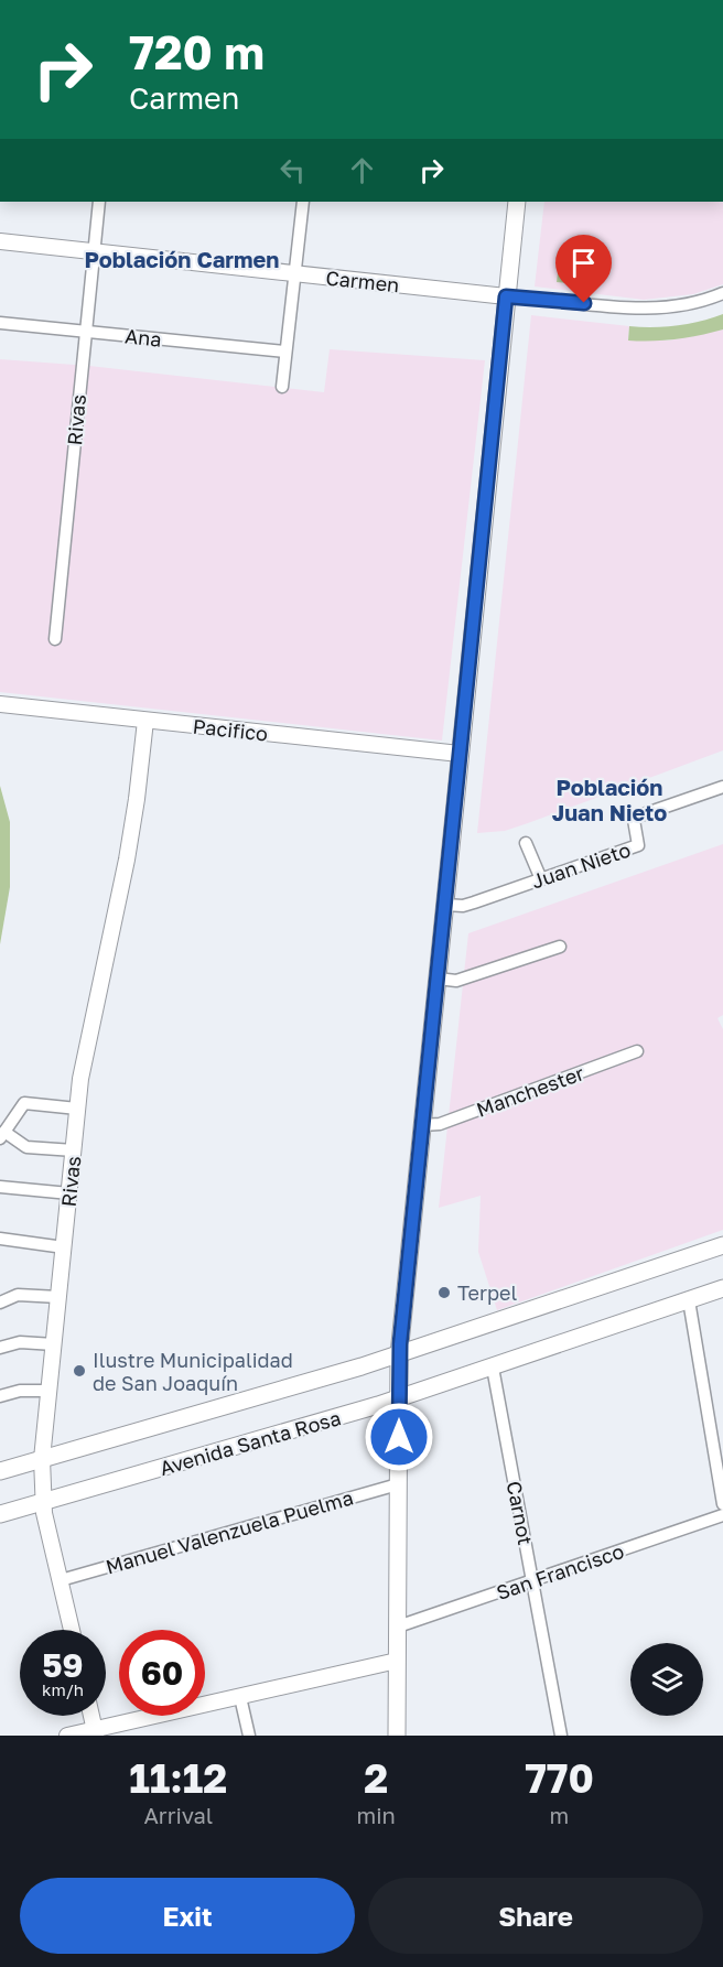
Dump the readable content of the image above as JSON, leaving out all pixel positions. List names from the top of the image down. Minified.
{"streets":{"main road":["Avenida Santa Rosa"],"street":["Carmen","Ana","Rivas","Pacifico","Juan Nieto","Manchester","Carnot","Manuel Valenzuela Puelma","San Francisco"]},"crossings":[["Carmen","Rivas"],["Ana","Rivas"],["Rivas","Pacifico"],["Rivas","Avenida Santa Rosa"],["Rivas","Manuel Valenzuela Puelma"],["Avenida Santa Rosa","Carnot"],["Carnot","San Francisco"]],"districts":["Población Carmen","Población Juan Nieto"],"places":["Terpel","Ilustre Municipalidad de San Joaquín"],"page":{"turn":["720 m","Carmen"],"speed":"59 km/h","limit":"60","eta":["11:12","Arrival","2","min","770","m"],"buttons":["Exit","Share"]}}
